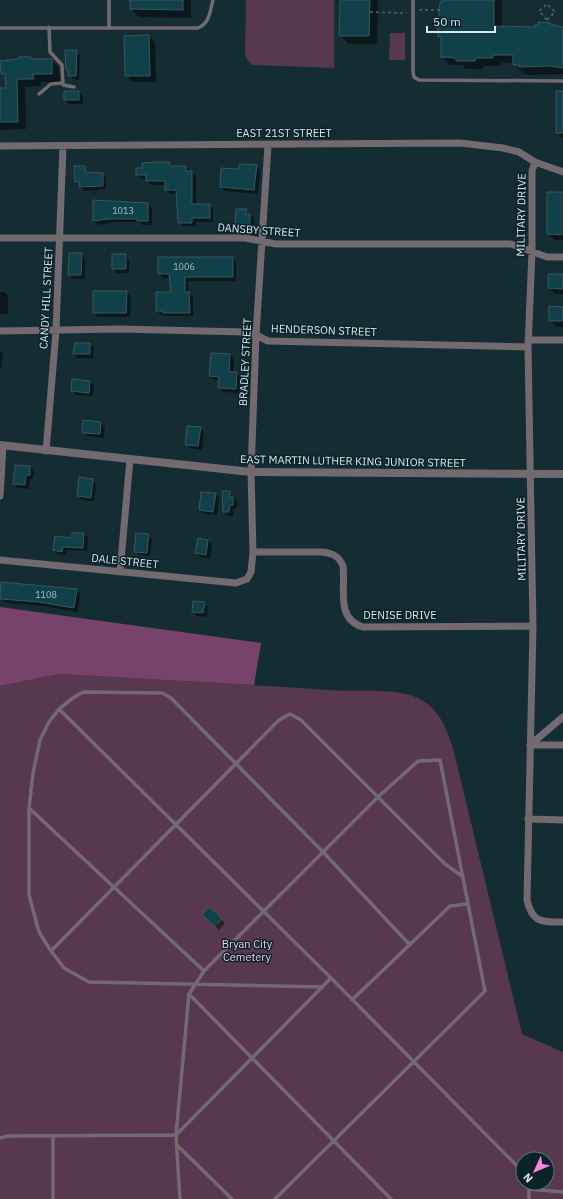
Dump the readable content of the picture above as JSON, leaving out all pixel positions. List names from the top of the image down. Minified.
{"streets":{"street":["EAST 21ST STREET","MILITARY DRIVE","DANSBY STREET","CANDY HILL STREET","HENDERSON STREET","BRADLEY STREET","EAST MARTIN LUTHER KING JUNIOR STREET","DALE STREET","DENISE DRIVE"]},"crossings":[["EAST 21ST STREET","MILITARY DRIVE"],["EAST 21ST STREET","CANDY HILL STREET"],["EAST 21ST STREET","BRADLEY STREET"],["MILITARY DRIVE","DANSBY STREET"],["MILITARY DRIVE","HENDERSON STREET"],["MILITARY DRIVE","EAST MARTIN LUTHER KING JUNIOR STREET"],["MILITARY DRIVE","DENISE DRIVE"],["DANSBY STREET","CANDY HILL STREET"],["DANSBY STREET","BRADLEY STREET"],["CANDY HILL STREET","HENDERSON STREET"],["CANDY HILL STREET","EAST MARTIN LUTHER KING JUNIOR STREET"],["HENDERSON STREET","BRADLEY STREET"],["BRADLEY STREET","EAST MARTIN LUTHER KING JUNIOR STREET"],["BRADLEY STREET","DALE STREET"],["BRADLEY STREET","DENISE DRIVE"]],"parks":["Bryan City Cemetery"],"house_numbers":["1013","1006","1108"],"scale_bar":"50 m","north":"bottom left"}
